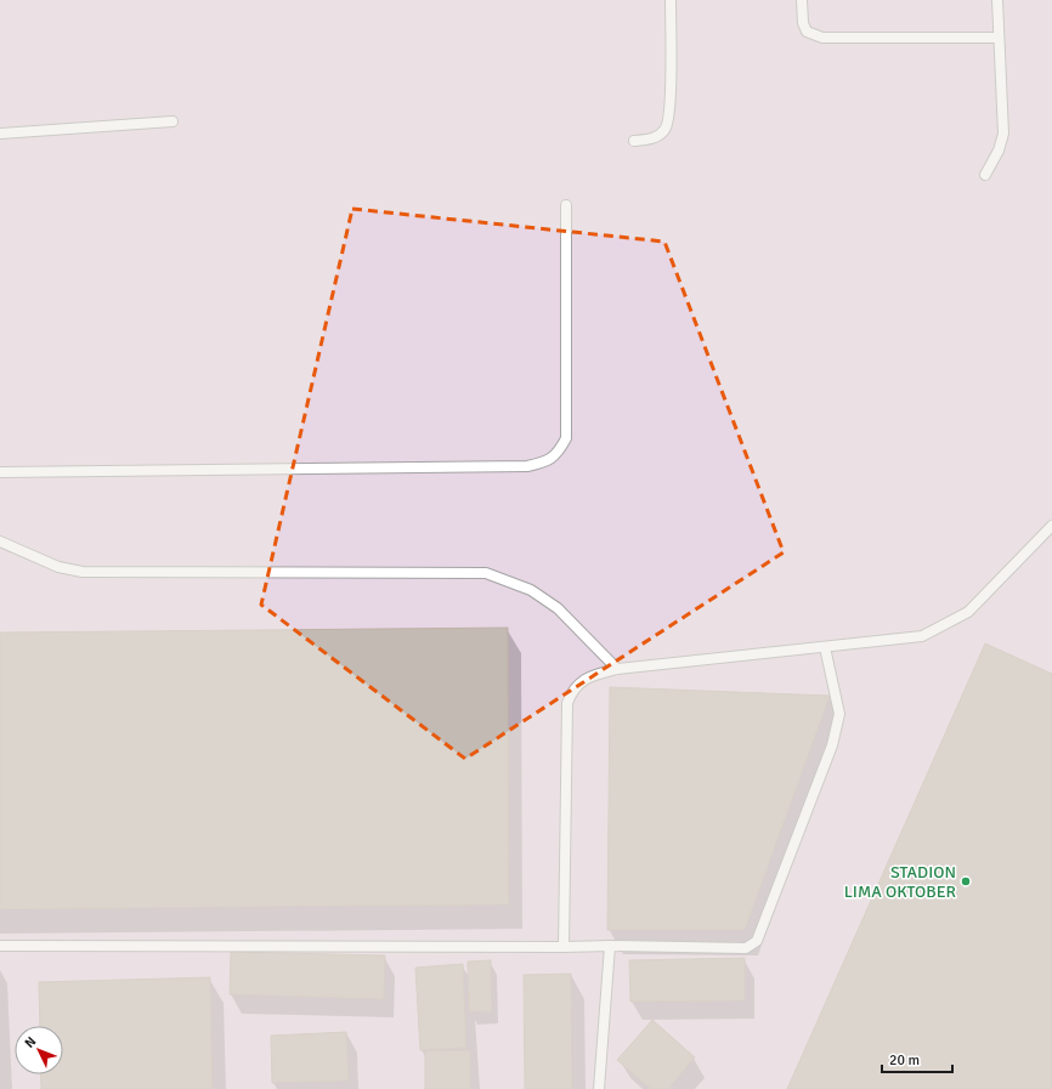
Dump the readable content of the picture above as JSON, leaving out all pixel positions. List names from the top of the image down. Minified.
{"places":["STADION LIMA OKTOBER"],"scale_bar":"20 m","north":"top left"}
